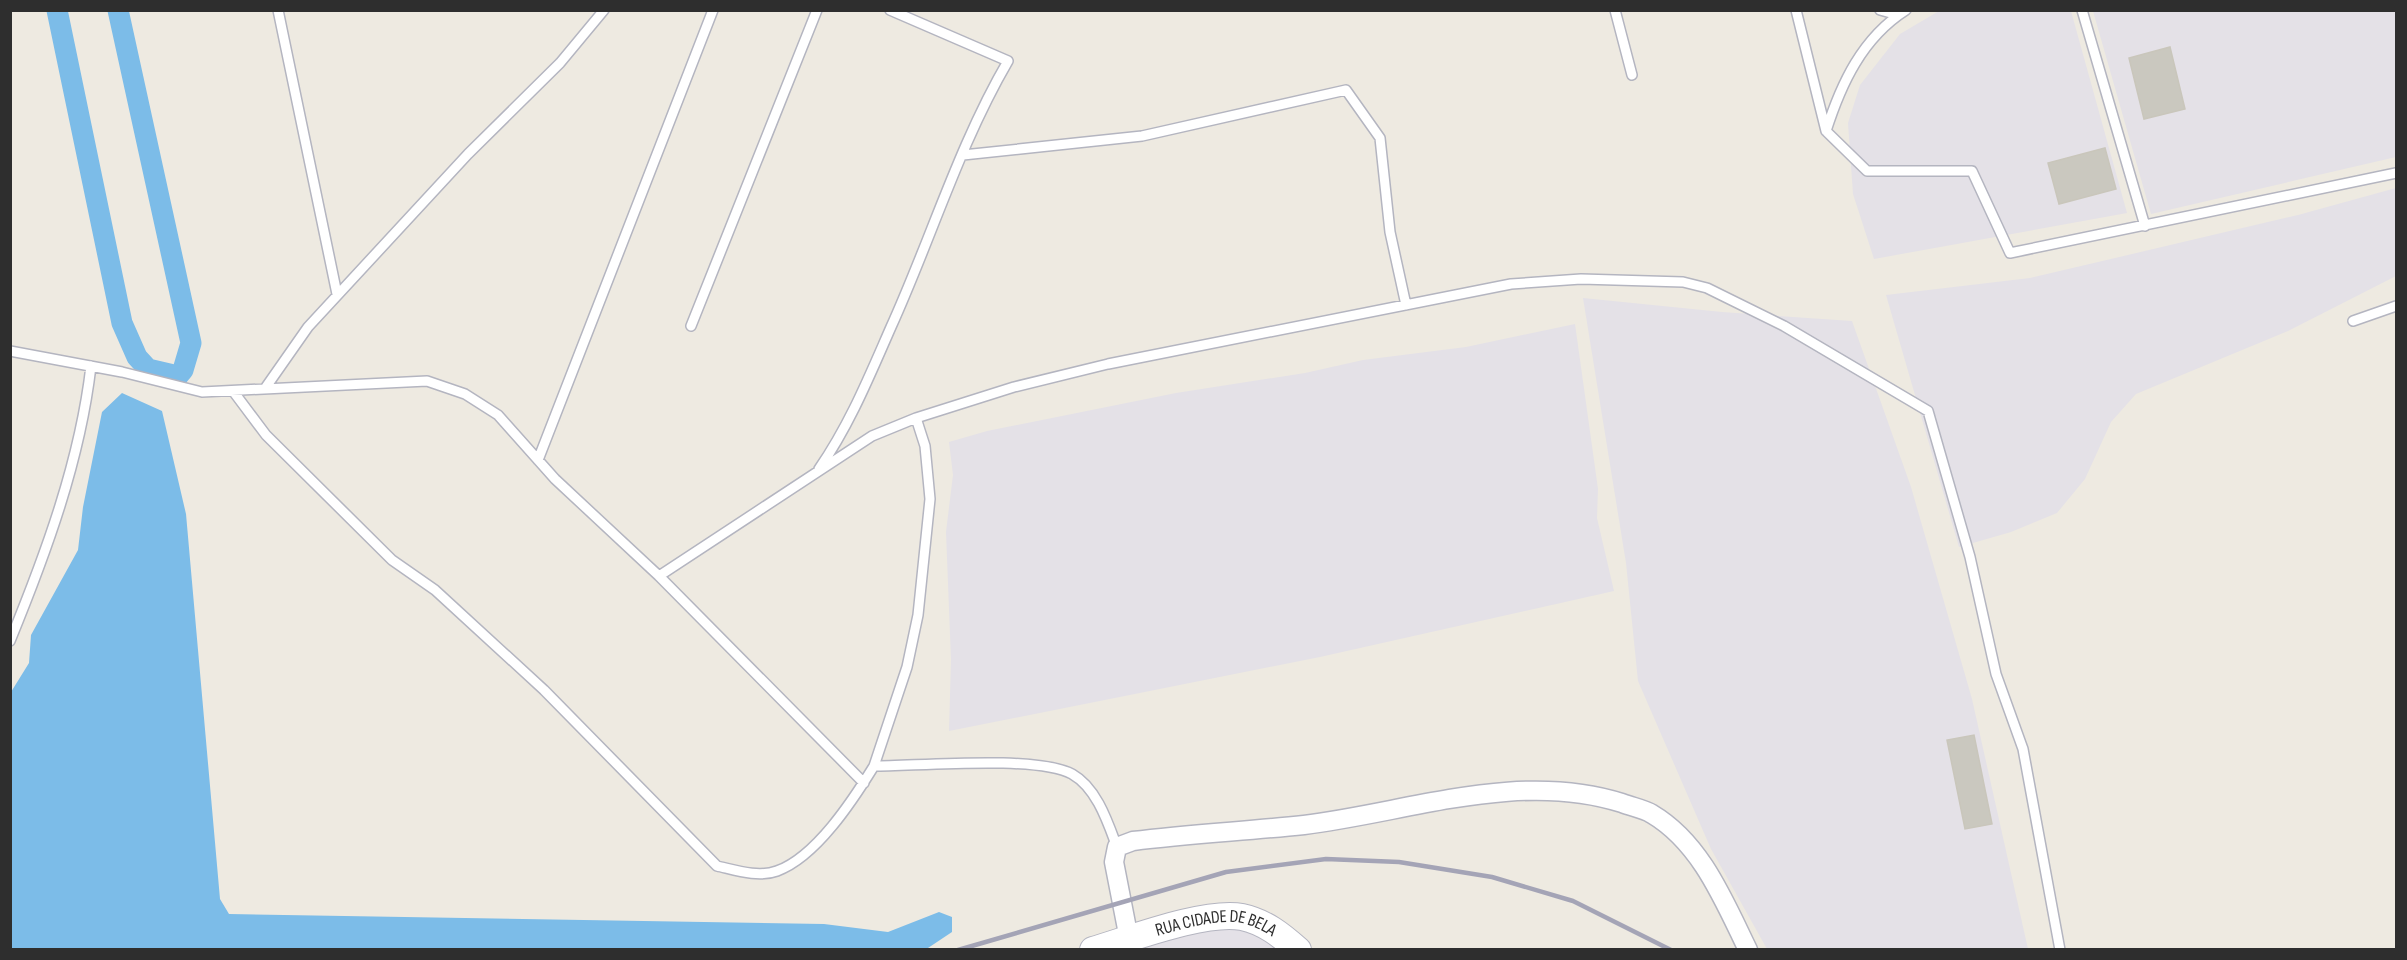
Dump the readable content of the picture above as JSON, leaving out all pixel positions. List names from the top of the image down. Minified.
{"streets":{"street":["RUA CIDADE DE BELA"]}}
